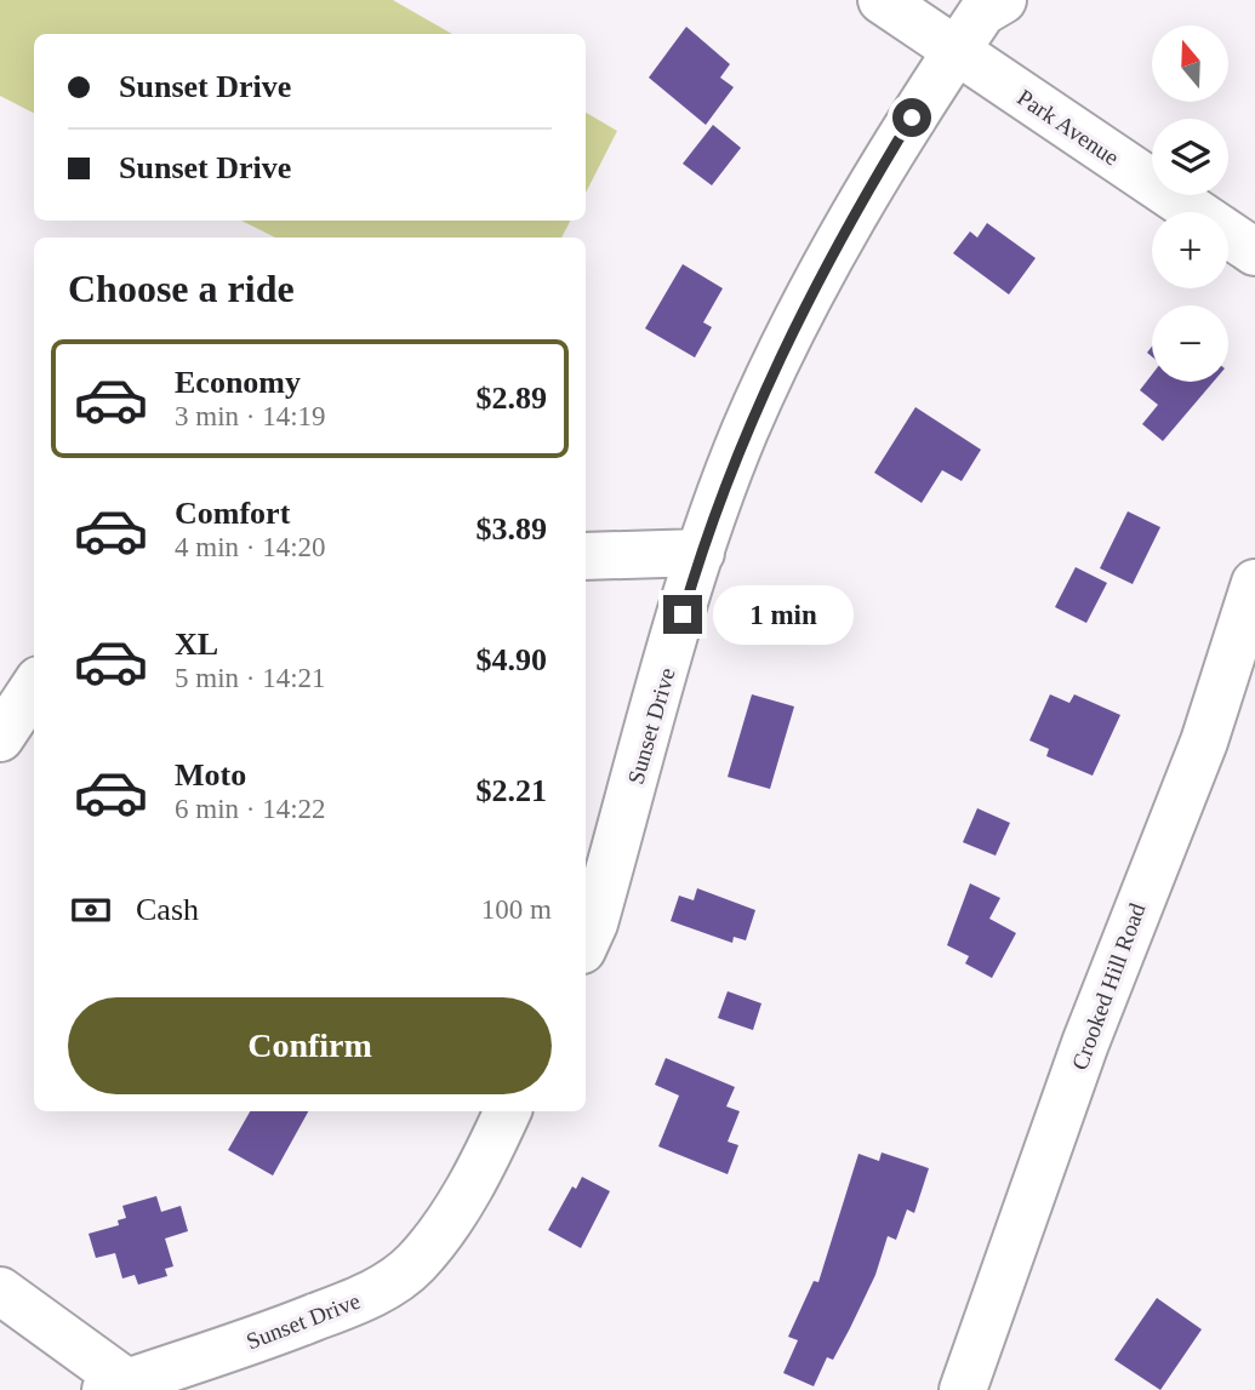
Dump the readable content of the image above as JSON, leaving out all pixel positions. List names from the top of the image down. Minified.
{"streets":{"street":["Park Avenue","Sunset Drive","Crooked Hill Road"]},"crossings":[["Park Avenue","Sunset Drive"]],"north":"top","page":{"map_buttons":["+","−"],"banner":["Sunset Drive","Sunset Drive"],"heading":"Choose a ride","list":[{"name":"Economy","note":"3 min · 14:19","value":"$2.89"},{"name":"Comfort","note":"4 min · 14:20","value":"$3.89"},{"name":"XL","note":"5 min · 14:21","value":"$4.90"},{"name":"Moto","note":"6 min · 14:22","value":"$2.21"}],"bubble":"1 min","pay":["Cash","100 m"],"buttons":"Confirm"}}
